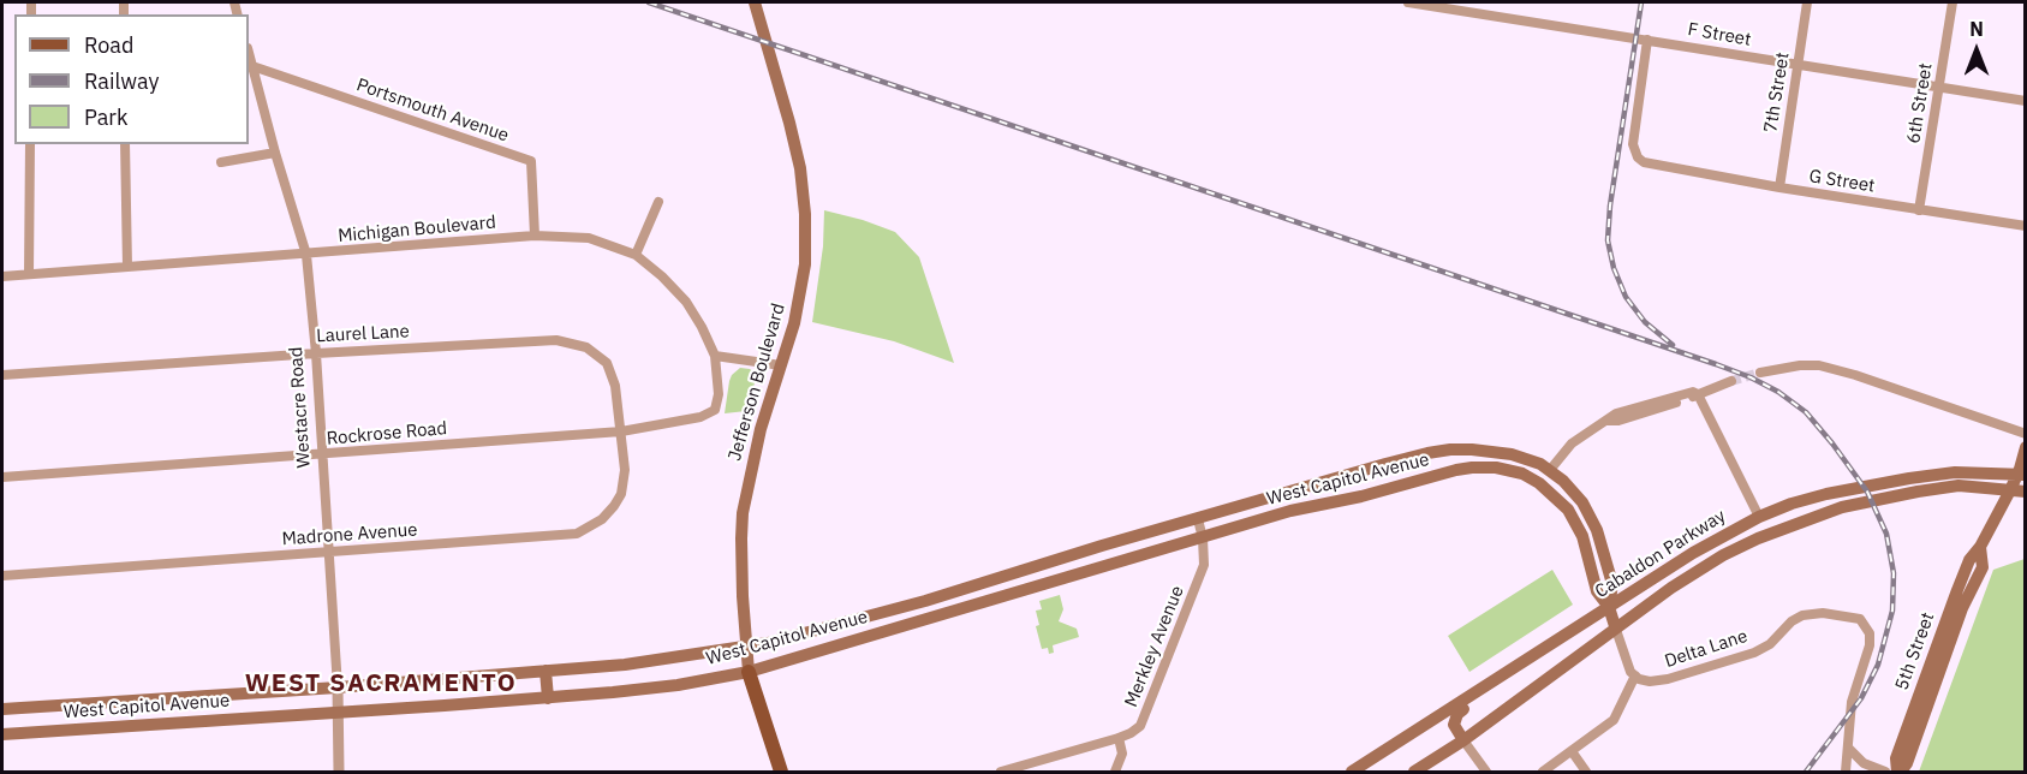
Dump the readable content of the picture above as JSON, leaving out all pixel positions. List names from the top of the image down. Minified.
{"streets":{"main road":["Jefferson Boulevard","West Capitol Avenue","Cabaldon Parkway","5th Street"],"street":["F Street","7th Street","6th Street","Portsmouth Avenue","G Street","Michigan Boulevard","Laurel Lane","Westacre Road","Rockrose Road","Madrone Avenue","Merkley Avenue","Delta Lane"]},"crossings":[["F Street","7th Street"],["F Street","6th Street"],["F Street","G Street"],["7th Street","G Street"],["6th Street","G Street"],["Portsmouth Avenue","Michigan Boulevard"],["Portsmouth Avenue","Westacre Road"],["Michigan Boulevard","Westacre Road"],["Michigan Boulevard","Rockrose Road"],["Laurel Lane","Westacre Road"],["Laurel Lane","Rockrose Road"],["Laurel Lane","Madrone Avenue"],["Jefferson Boulevard","West Capitol Avenue"],["Westacre Road","Rockrose Road"],["Westacre Road","West Capitol Avenue"],["Westacre Road","Madrone Avenue"],["Rockrose Road","Madrone Avenue"],["West Capitol Avenue","Cabaldon Parkway"],["West Capitol Avenue","Merkley Avenue"],["Cabaldon Parkway","5th Street"]],"districts":["WEST SACRAMENTO"],"legend":["Road","Railway","Park"],"north":"top"}
